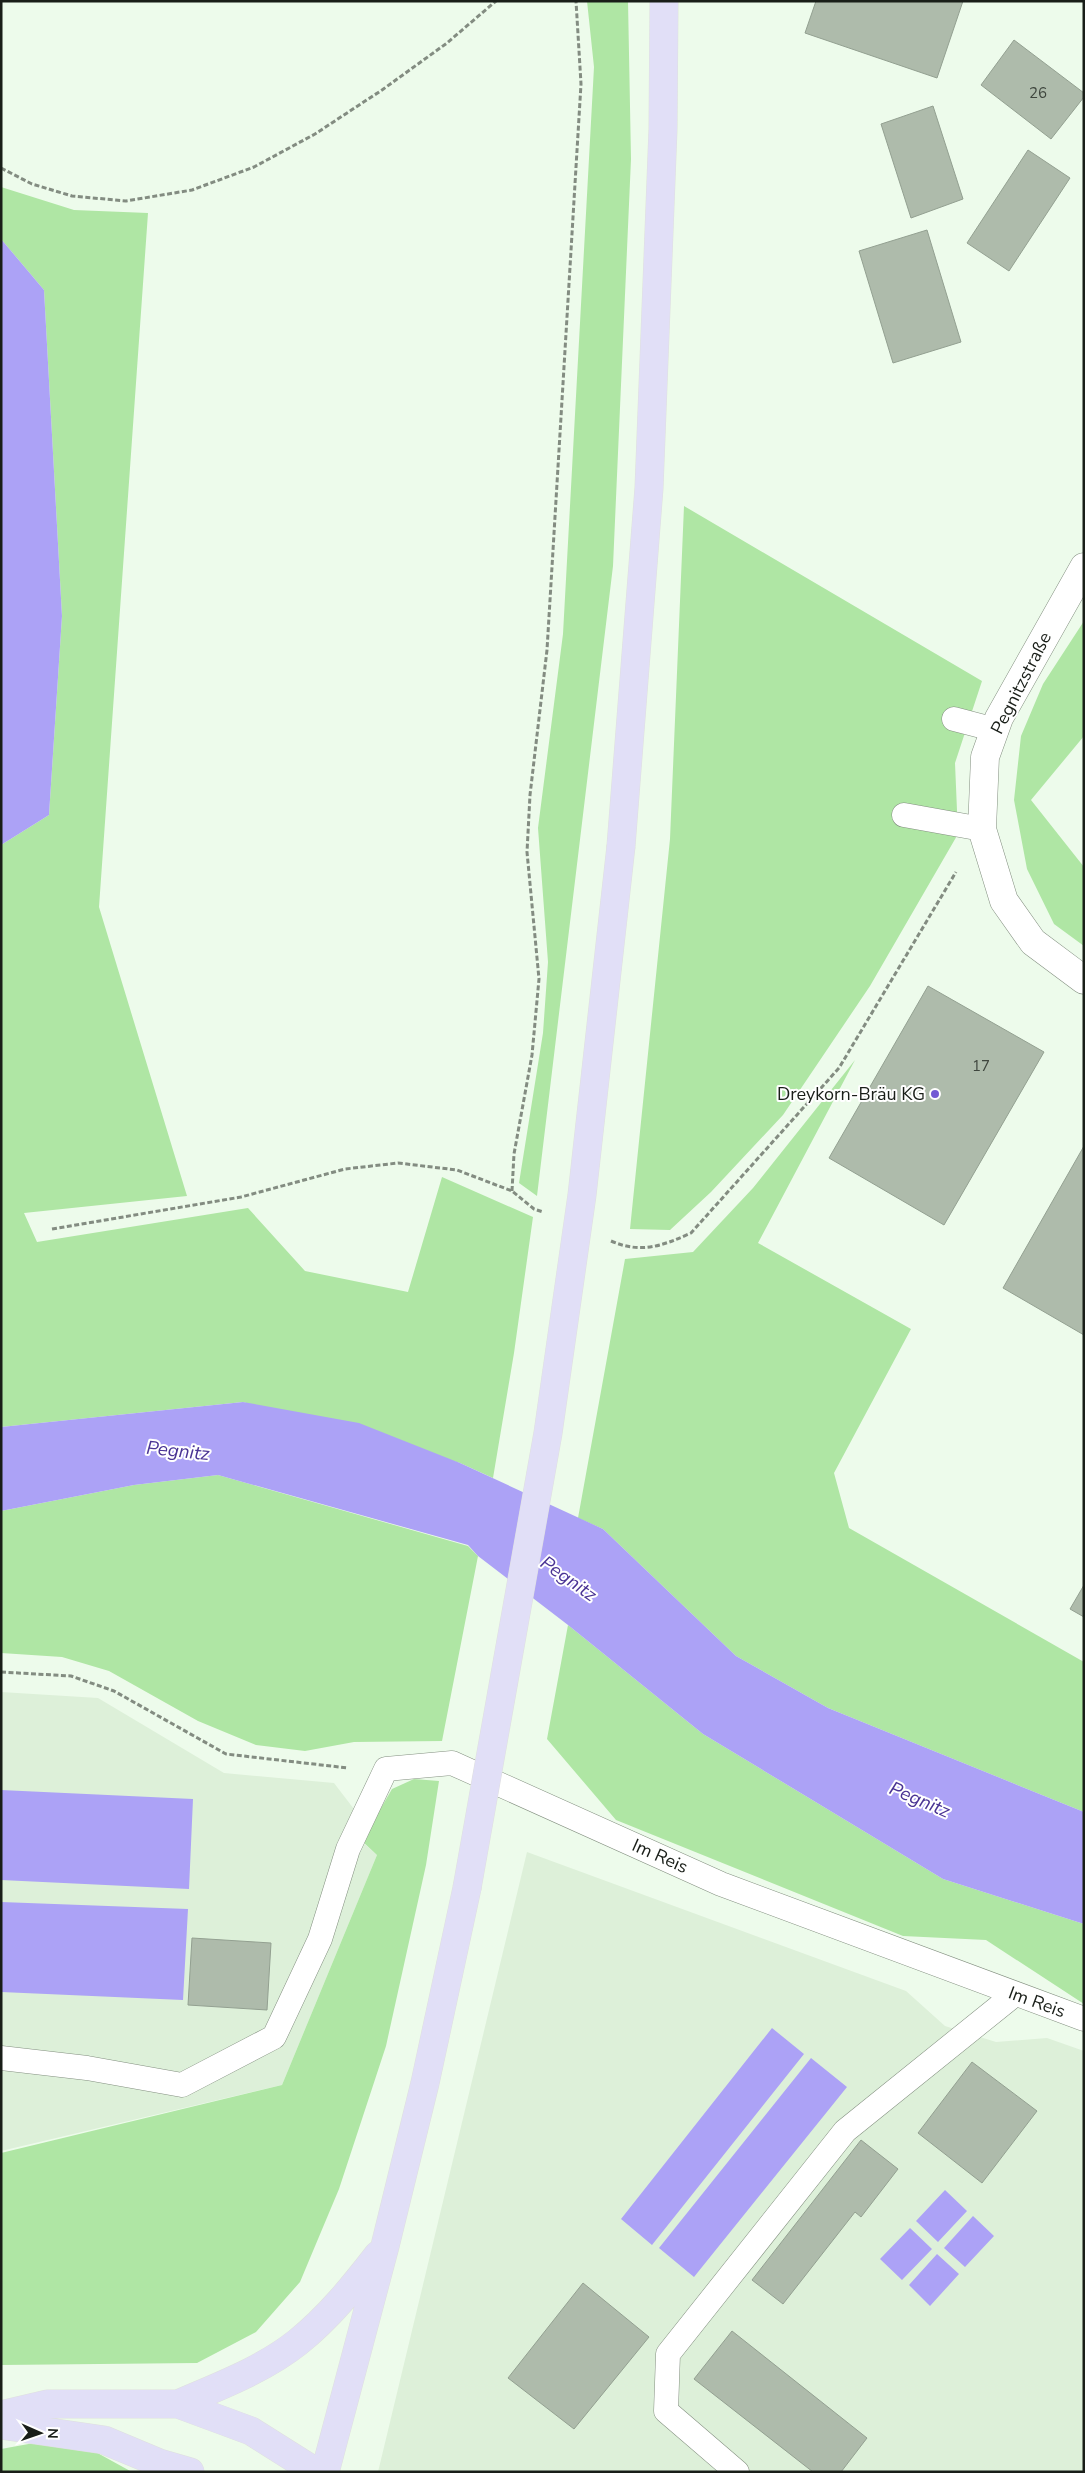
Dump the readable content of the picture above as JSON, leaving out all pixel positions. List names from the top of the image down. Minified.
{"streets":{"street":["Pegnitzstraße"],"lane":["Im Reis"]},"water":["Pegnitz"],"places":["Dreykorn-Bräu KG"],"house_numbers":["26","17"],"north":"right"}
